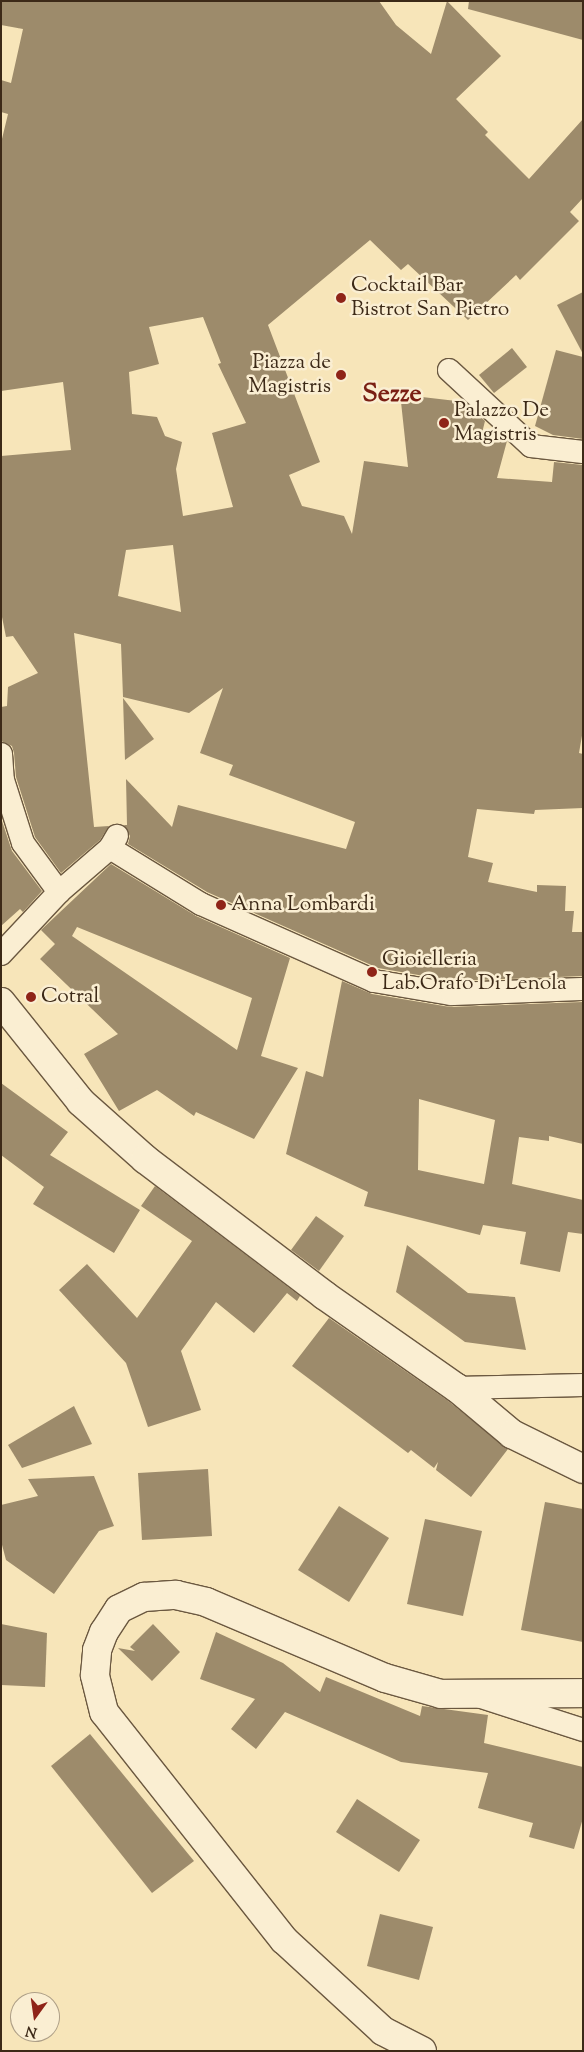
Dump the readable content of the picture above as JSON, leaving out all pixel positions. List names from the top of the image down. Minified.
{"districts":["Sezze"],"places":["Cocktail Bar Bistrot San Pietro","Piazza de Magistris","Palazzo De Magistris","Anna Lombardi","Gioielleria Lab.Orafo Di Lenola","Cotral"],"north":"bottom"}
